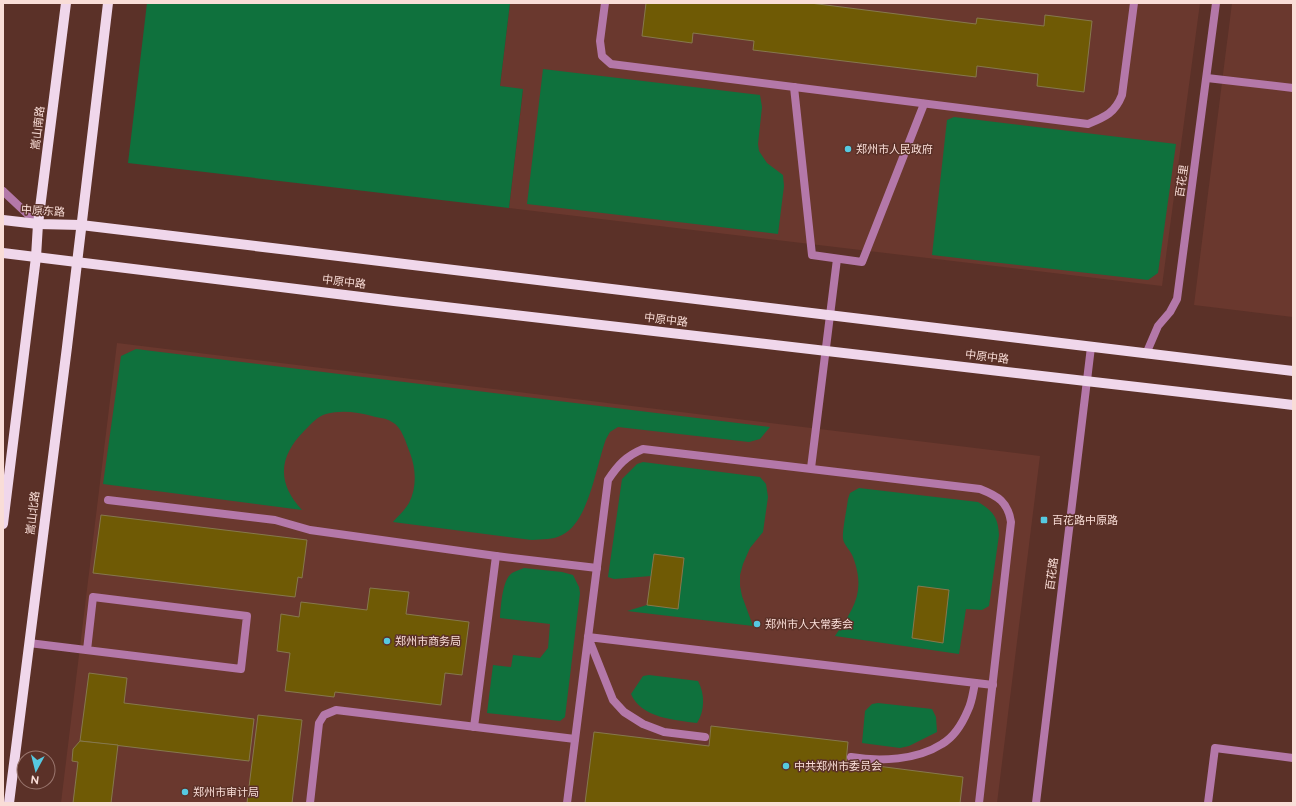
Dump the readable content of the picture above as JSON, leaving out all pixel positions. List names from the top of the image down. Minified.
{"streets":{"main road":["嵩山南路","中原东路","中原中路","嵩山北路"],"street":["百花里","百花路"]},"crossings":[["嵩山南路","中原东路"],["嵩山南路","中原中路"],["百花里","中原中路"],["中原东路","中原中路"],["中原东路","嵩山北路"],["中原中路","嵩山北路"],["中原中路","百花路"]],"places":{"other":["郑州市人民政府","郑州市人大常委会","郑州市商务局","中共郑州市委员会","郑州市审计局"],"transit":["百花路中原路"]},"north":"bottom"}
